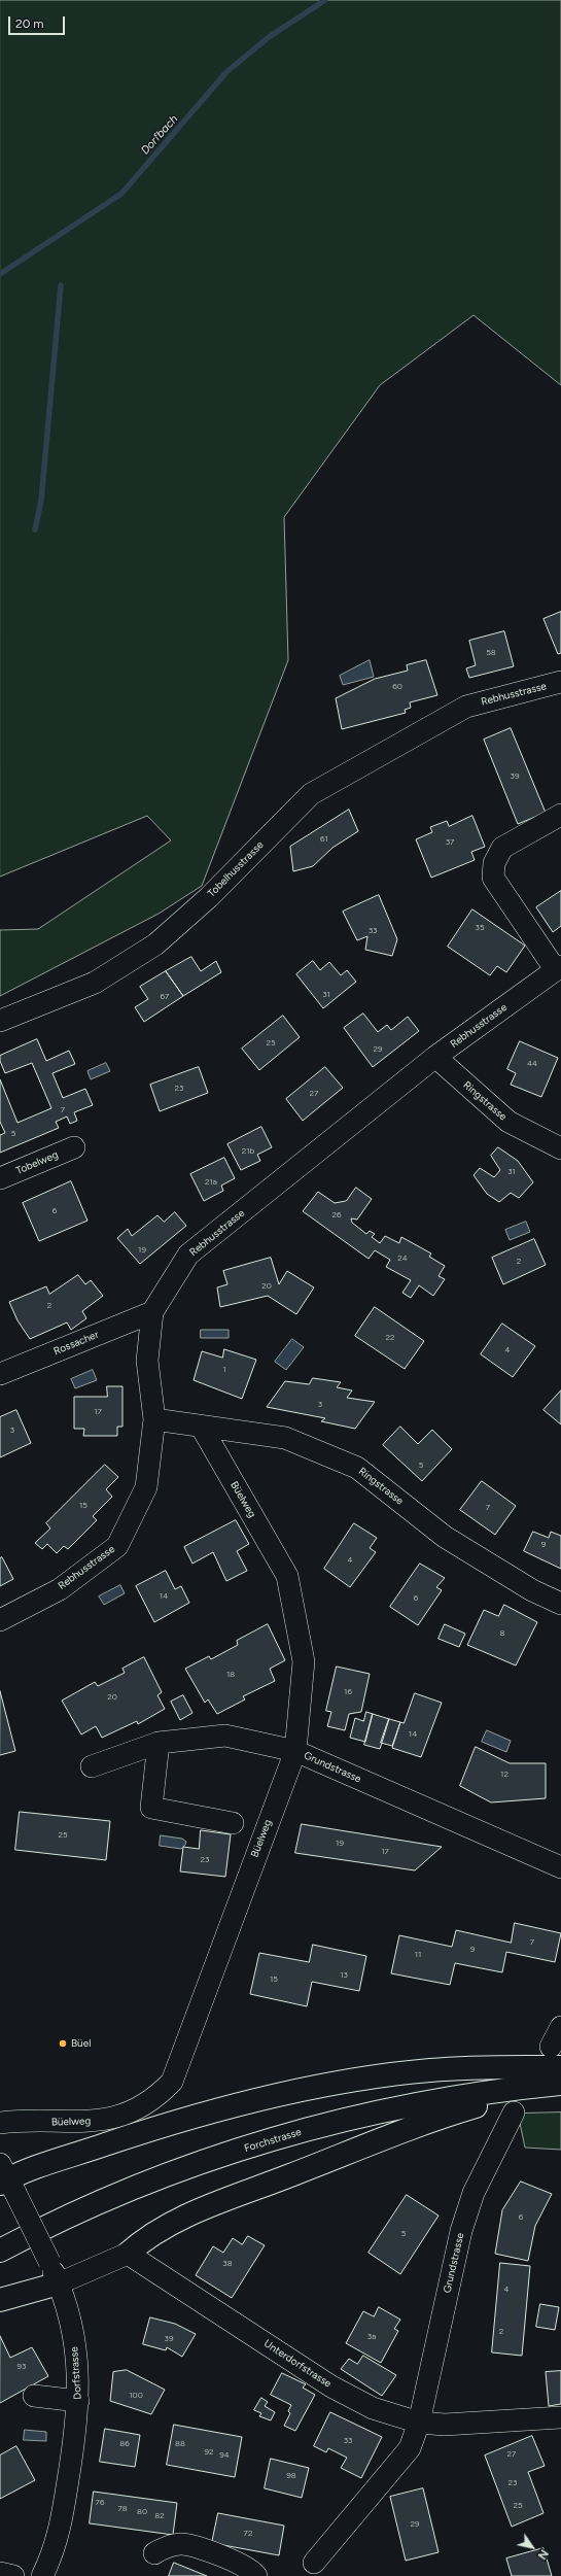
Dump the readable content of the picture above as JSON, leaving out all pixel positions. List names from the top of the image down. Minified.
{"streets":{"highway":["Forchstrasse"],"street":["Rebhusstrasse","Tobelhusstrasse","Ringstrasse","Tobelweg","Rossacher","Büelweg","Grundstrasse","Unterdorfstrasse","Dorfstrasse"]},"crossings":[["Rebhusstrasse","Tobelhusstrasse"],["Rebhusstrasse","Ringstrasse"],["Rebhusstrasse","Rossacher"],["Ringstrasse","Büelweg"],["Büelweg","Grundstrasse"],["Grundstrasse","Unterdorfstrasse"]],"water":["Dorfbach"],"places":["Büel"],"house_numbers":["58","60","39","61","37","35","33","31","67","25","29","44","23","27","7","5","21b","31","21a","6","26","19","24","2","20","2","22","4","1","3","17","3","5","15","7","9","4","14","6","8","18","16","20","14","12","25","19","17","23","7","9","11","13","15","6","5","38","4","2","3a","39","93","100","33","86","88","92","27","94","98","23","76","25","78","80","82","29","72"],"scale_bar":"20 m","north":"bottom right"}
